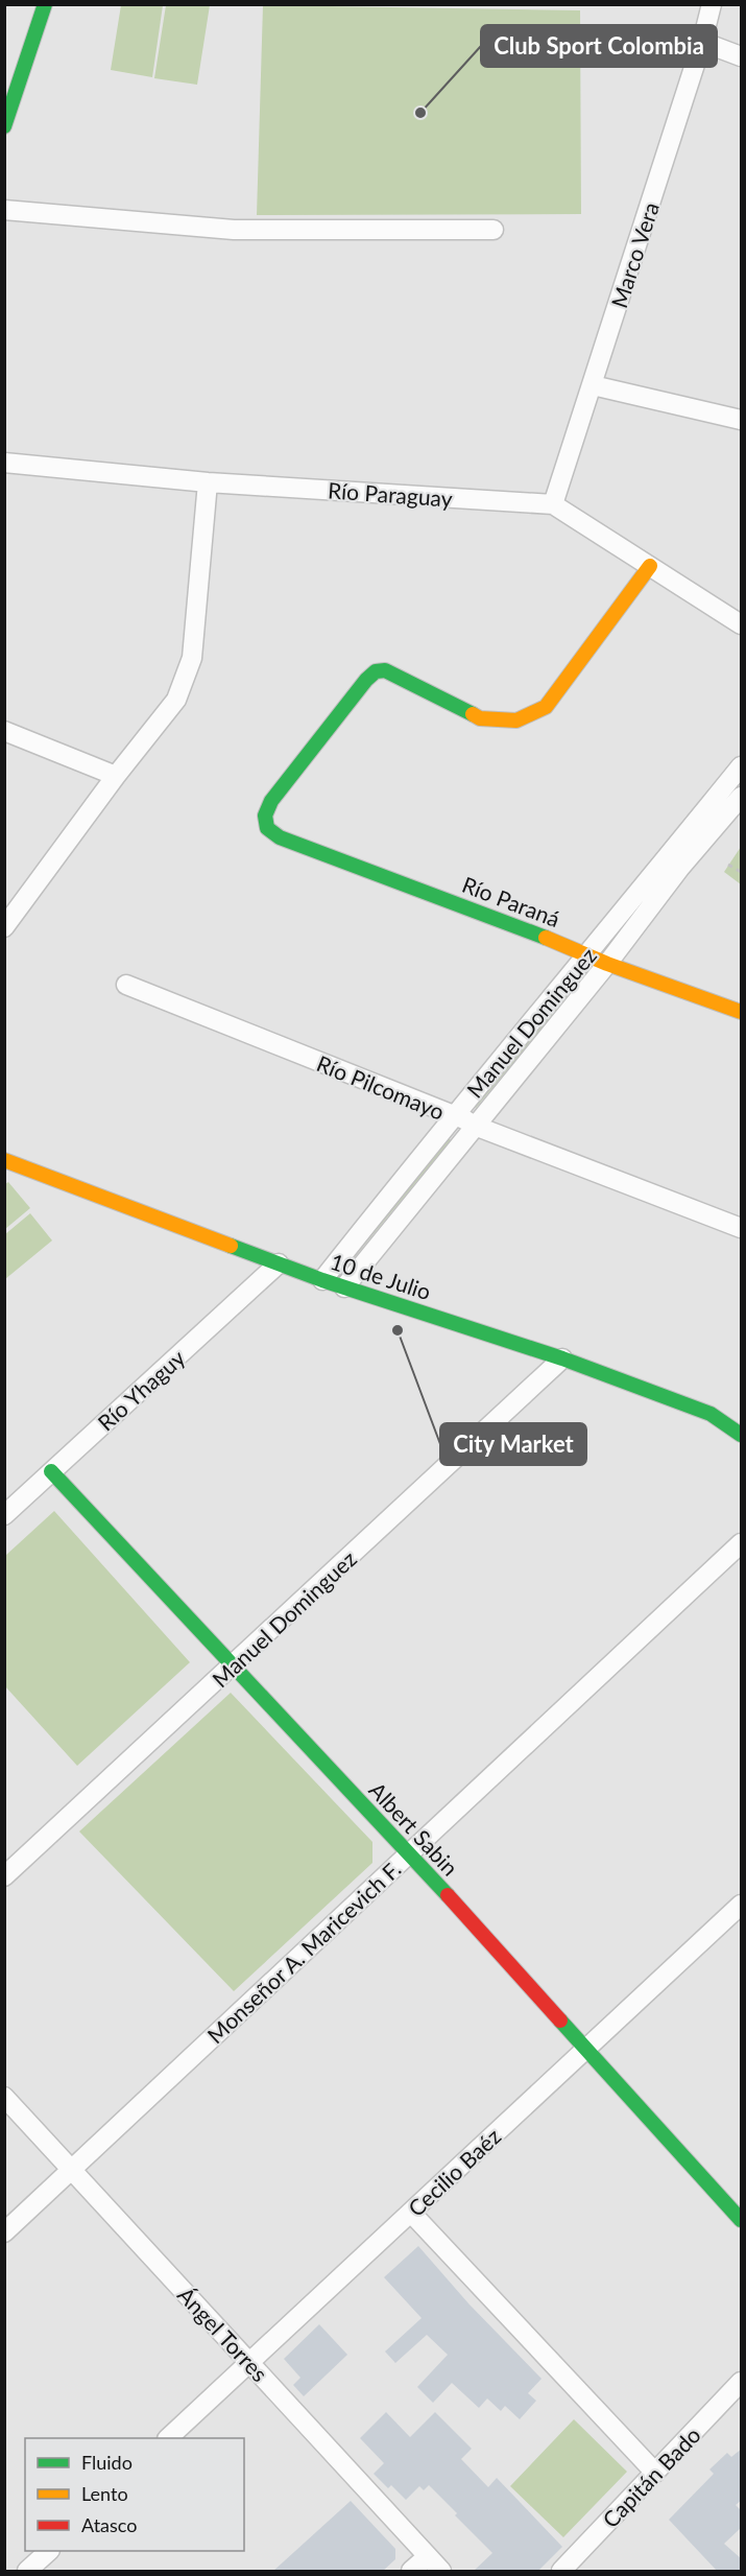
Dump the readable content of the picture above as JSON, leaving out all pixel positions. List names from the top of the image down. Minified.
{"streets":{"street":["Marco Vera","Río Paraguay","Río Paraná","Manuel Dominguez","Río Pilcomayo","10 de Julio","Río Yhaguy","Albert Sabin","Monseñor A. Maricevich F.","Cecilio Baéz","Ángel Torres","Capitán Bado"]},"crossings":[["Marco Vera","Río Paraguay"],["Río Paraguay","Río Paraná"],["Río Paraná","Manuel Dominguez"],["Manuel Dominguez","Río Pilcomayo"],["Manuel Dominguez","10 de Julio"],["Manuel Dominguez","Albert Sabin"],["10 de Julio","Río Yhaguy"],["Río Yhaguy","Albert Sabin"],["Albert Sabin","Monseñor A. Maricevich F."],["Albert Sabin","Cecilio Baéz"],["Monseñor A. Maricevich F.","Ángel Torres"],["Cecilio Baéz","Ángel Torres"]],"places":["Club Sport Colombia","City Market"],"legend":["Fluido","Lento","Atasco"]}
